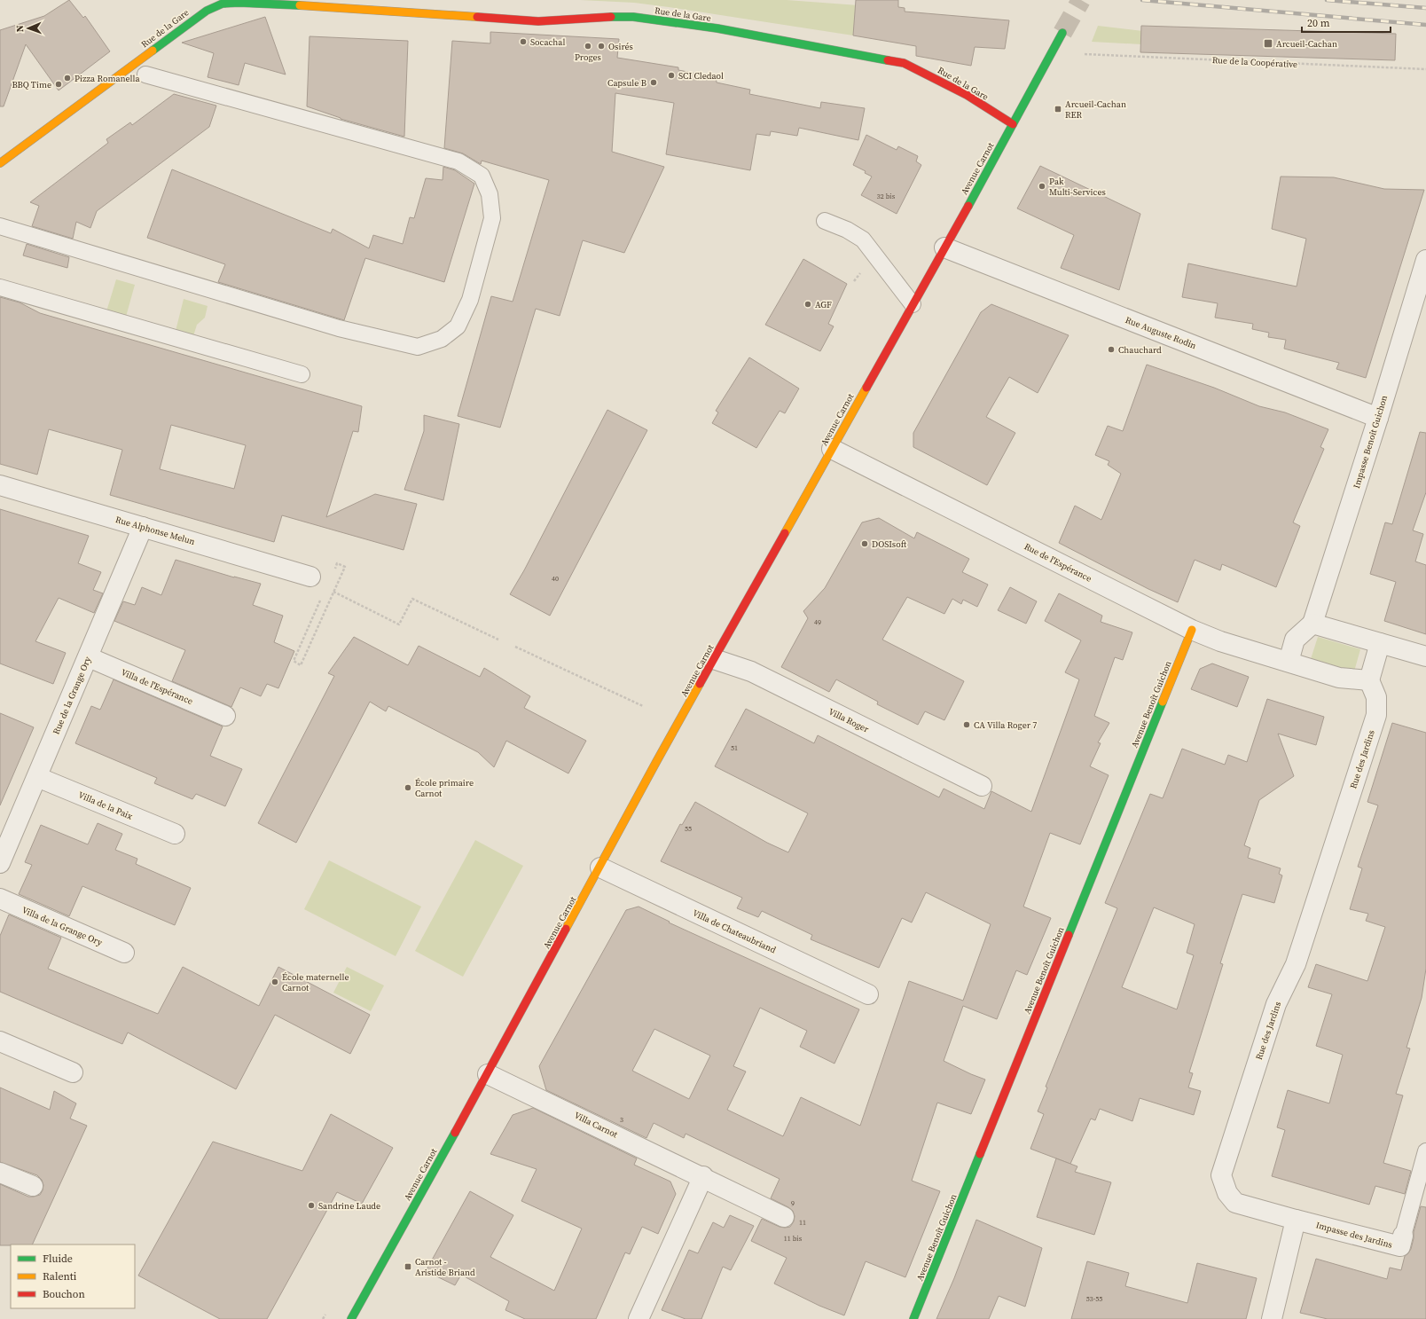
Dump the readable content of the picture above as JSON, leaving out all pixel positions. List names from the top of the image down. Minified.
{"streets":{"street":["Rue de la Gare","Avenue Carnot","Rue Auguste Rodin","Impasse Benoît Guichon","Rue Alphonse Melun","Rue de l'Espérance","Villa de l'Espérance","Rue de la Grange Ory","Avenue Benoît Guichon","Villa Roger","Rue des Jardins","Villa de la Paix","Villa de la Grange Ory","Villa de Chateaubriand","Villa Carnot","Impasse des Jardins"],"path":["Rue de la Coopérative"]},"crossings":[["Rue de la Gare","Avenue Carnot"],["Avenue Carnot","Rue Auguste Rodin"],["Avenue Carnot","Rue de l'Espérance"],["Avenue Carnot","Villa Roger"],["Avenue Carnot","Villa de Chateaubriand"],["Avenue Carnot","Villa Carnot"],["Rue Auguste Rodin","Impasse Benoît Guichon"],["Rue Alphonse Melun","Rue de la Grange Ory"],["Rue de l'Espérance","Avenue Benoît Guichon"],["Rue de l'Espérance","Rue des Jardins"],["Villa de l'Espérance","Rue de la Grange Ory"],["Rue de la Grange Ory","Villa de la Paix"],["Rue des Jardins","Impasse des Jardins"]],"places":{"other":["Socachal","Proges","Osirés","SCI Cledaol","Pizza Romanella","Capsule B","BBQ Time","Pak Multi-Services","AGF","Chauchard","DOSIsoft","CA Villa Roger 7","École primaire Carnot","École maternelle Carnot","Sandrine Laude"],"transit":["Arcueil-Cachan","Arcueil-Cachan RER","Carnot - Aristide Briand"]},"house_numbers":["32 bis","40","49","51","55","3","9","11","11 bis","53-55"],"legend":["Fluide","Ralenti","Bouchon"],"scale_bar":"20 m","north":"left"}
